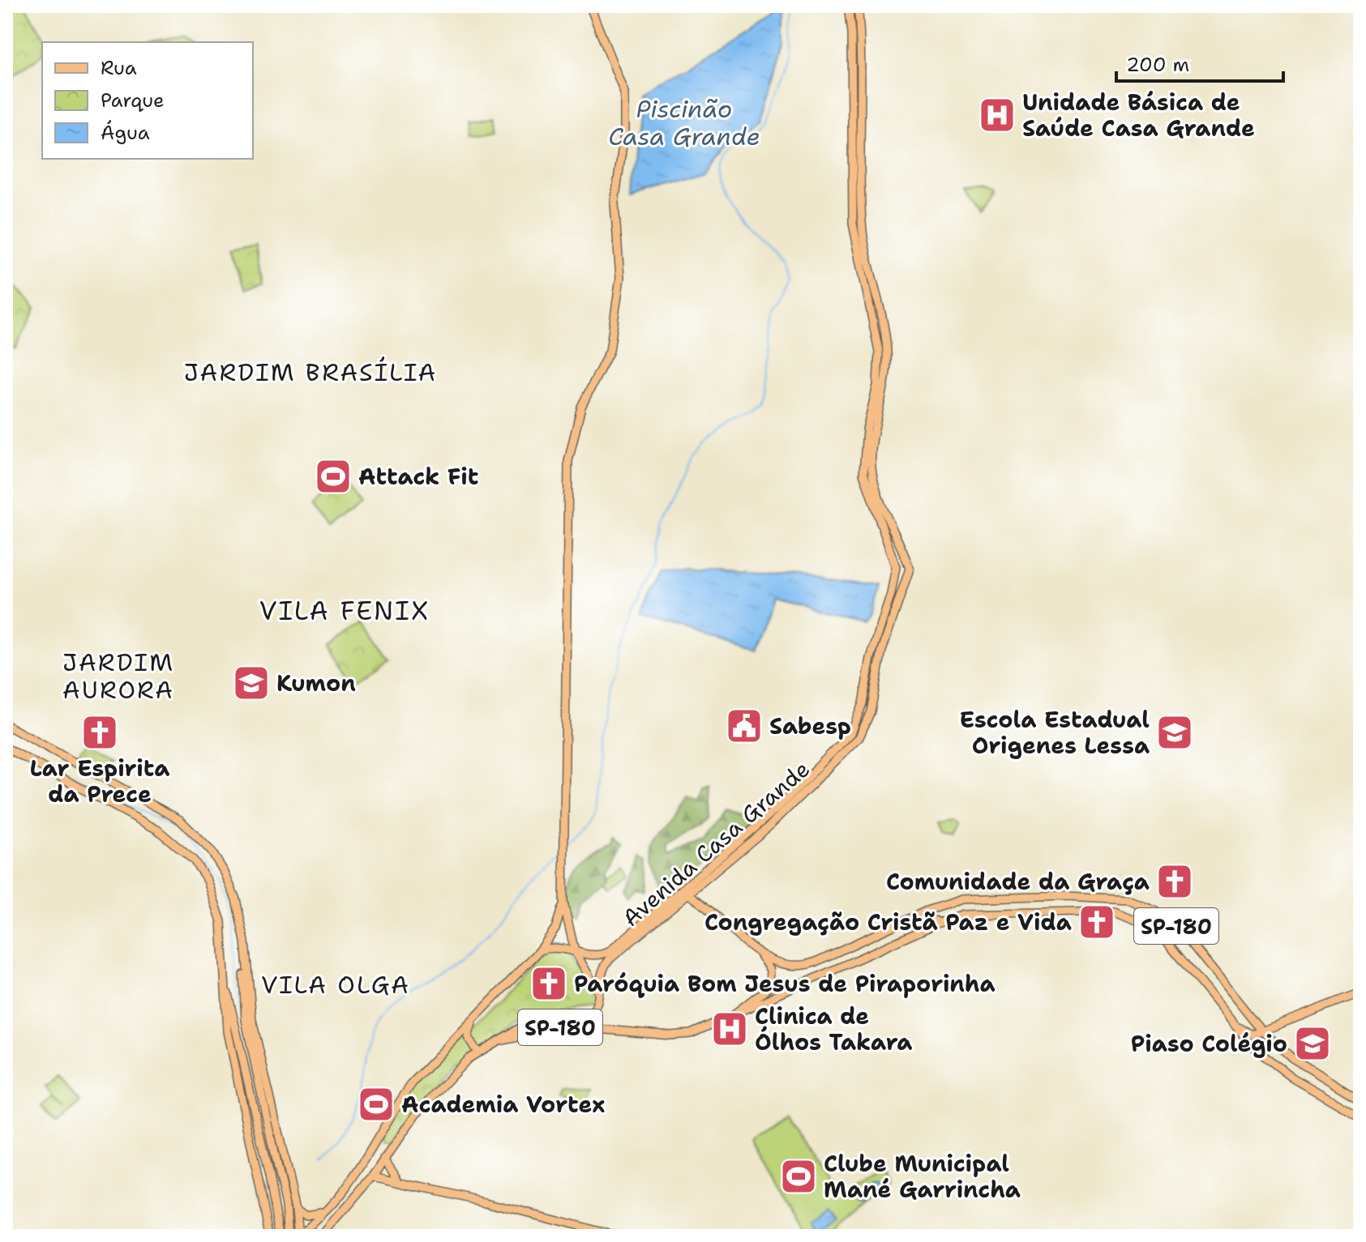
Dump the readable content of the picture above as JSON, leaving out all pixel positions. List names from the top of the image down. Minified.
{"streets":{"main road":["Avenida Casa Grande","SP-180"]},"crossings":[["Avenida Casa Grande","SP-180"]],"districts":["JARDIM BRASÍLIA","VILA FENIX","JARDIM AURORA","VILA OLGA"],"water":["Piscinão Casa Grande"],"places":{"hospital":["Unidade Básica de Saúde Casa Grande","Clinica de Ólhos Takara"],"sports":["Attack Fit","Academia Vortex","Clube Municipal Mané Garrincha"],"school or university":["Kumon","Escola Estadual Origenes Lessa","Piaso Colégio"],"public building":["Sabesp"],"church":["Lar Espirita da Prece","Comunidade da Graça","Congregação Cristã Paz e Vida","Paróquia Bom Jesus de Piraporinha"]},"legend":["Rua","Parque","Água"],"scale_bar":"200 m"}
